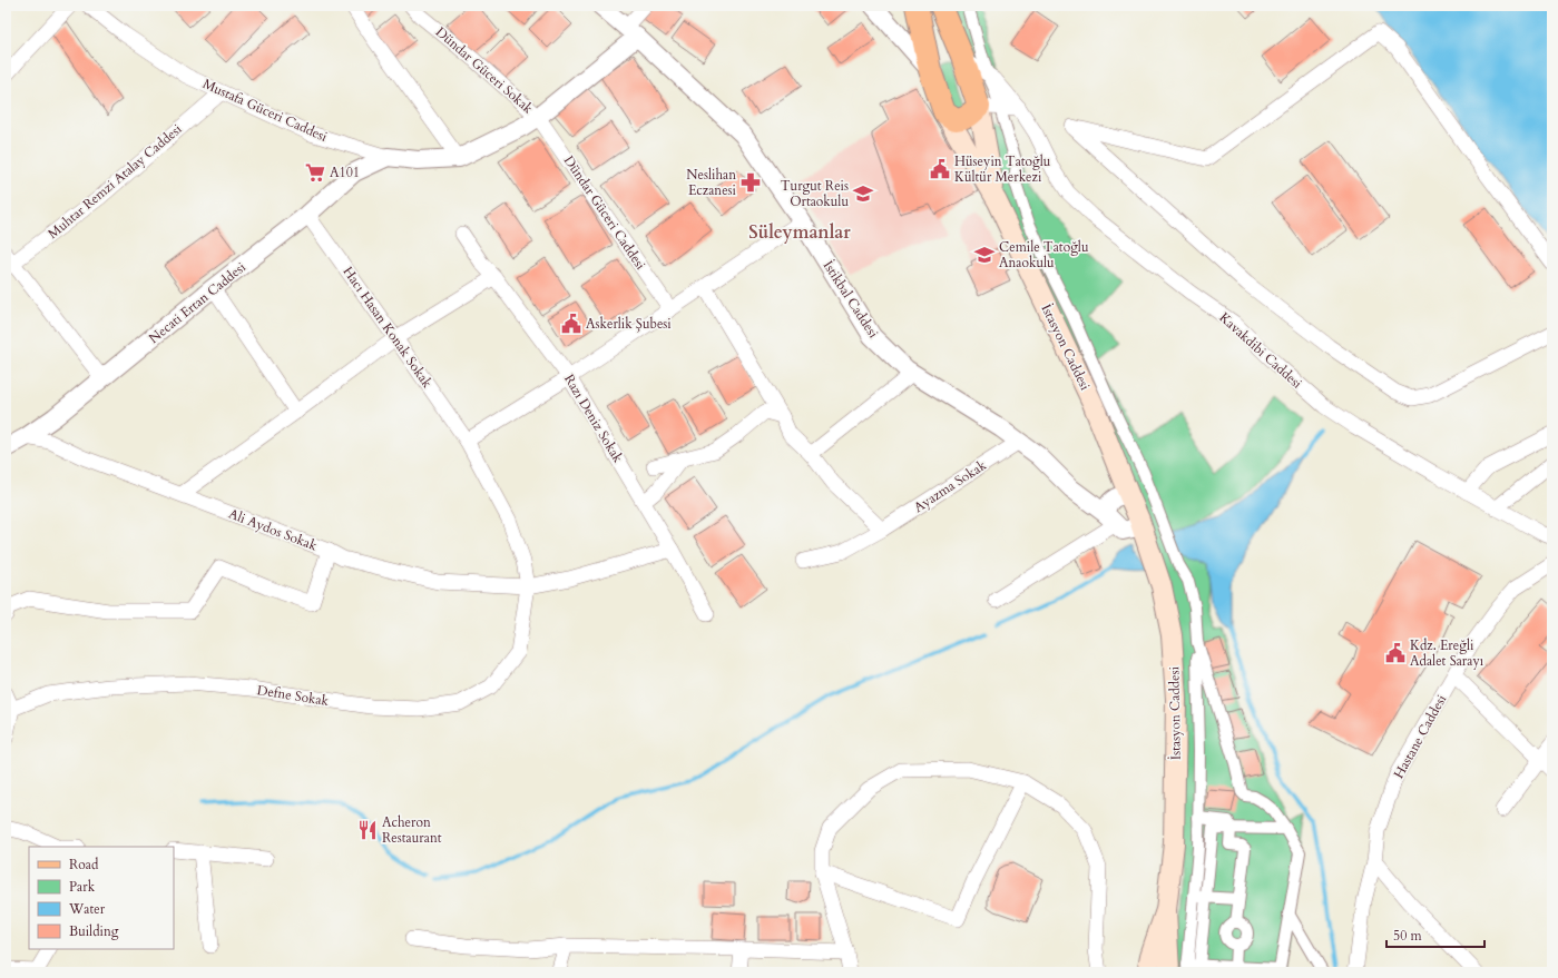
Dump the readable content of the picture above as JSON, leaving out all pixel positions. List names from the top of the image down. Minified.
{"streets":{"main road":["İstasyon Caddesi"],"street":["Dündar Güceri Sokak","Mustafa Güceri Caddesi","Muhtar Remzi Atalay Caddesi","Dündar Güceri Caddesi","İstikbal Caddesi","Necati Ertan Caddesi","Hacı Hasan Konak Sokak","Kavakdibi Caddesi","Razı Deniz Sokak","Ayazma Sokak","Ali Aydos Sokak","Defne Sokak","Hastane Caddesi"]},"crossings":[["Dündar Güceri Sokak","Mustafa Güceri Caddesi"],["Dündar Güceri Sokak","Dündar Güceri Caddesi"],["Mustafa Güceri Caddesi","Muhtar Remzi Atalay Caddesi"],["Mustafa Güceri Caddesi","Dündar Güceri Caddesi"],["Mustafa Güceri Caddesi","İstikbal Caddesi"],["Mustafa Güceri Caddesi","Necati Ertan Caddesi"],["İstikbal Caddesi","İstasyon Caddesi"],["İstikbal Caddesi","Ayazma Sokak"],["Necati Ertan Caddesi","Hacı Hasan Konak Sokak"],["Necati Ertan Caddesi","Ali Aydos Sokak"],["Hacı Hasan Konak Sokak","Ali Aydos Sokak"],["Hacı Hasan Konak Sokak","Defne Sokak"],["Razı Deniz Sokak","Ali Aydos Sokak"],["Ali Aydos Sokak","Defne Sokak"]],"districts":["Süleymanlar"],"places":{"public building":["Hüseyin Tatoğlu Kültür Merkezi","Askerlik Şubesi","Kdz. Ereğli Adalet Sarayı"],"supermarket":["A101"],"pharmacy":["Neslihan Eczanesi"],"school or university":["Turgut Reis Ortaokulu","Cemile Tatoğlu Anaokulu"],"restaurant":["Acheron Restaurant"]},"legend":["Road","Park","Water","Building"],"scale_bar":"50 m"}
